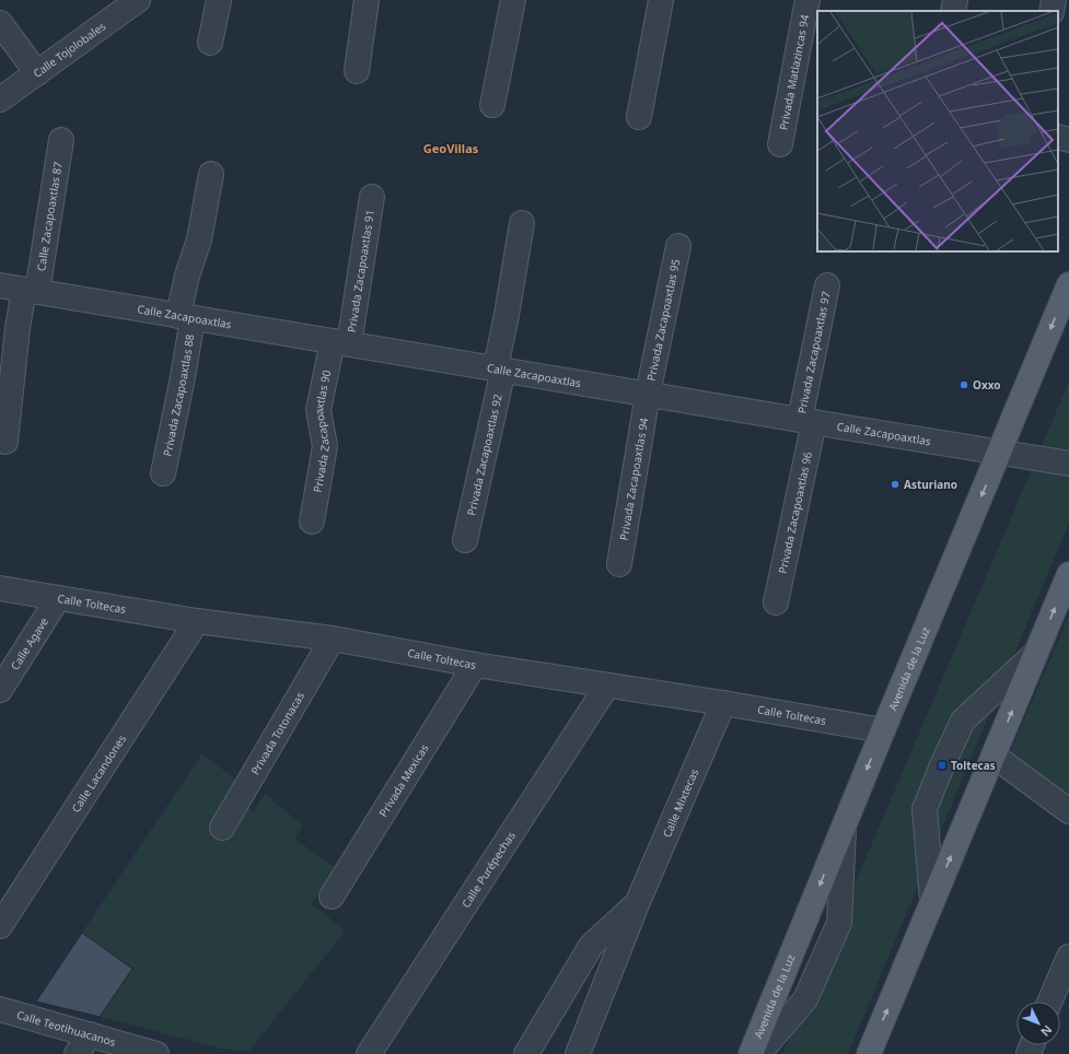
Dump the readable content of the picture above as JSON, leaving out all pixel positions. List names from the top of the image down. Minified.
{"streets":{"main road":["Avenida de la Luz"],"street":["Calle Tojolobales","Privada Matlazincas 94","Calle Zacapoaxtlas 87","Privada Zacapoaxtlas 91","Calle Zacapoaxtlas","Privada Zacapoaxtlas 95","Privada Zacapoaxtlas 97","Privada Zacapoaxtlas 88","Privada Zacapoaxtlas 90","Privada Zacapoaxtlas 92","Privada Zacapoaxtlas 94","Privada Zacapoaxtlas 96","Calle Toltecas","Calle Agave","Privada Totonacas","Calle Lacandones","Privada Mexicas","Calle Mixtecas","Calle Purépechas","Calle Teotihuacanos"]},"crossings":[["Calle Zacapoaxtlas 87","Calle Zacapoaxtlas"],["Privada Zacapoaxtlas 91","Calle Zacapoaxtlas"],["Privada Zacapoaxtlas 91","Privada Zacapoaxtlas 90"],["Calle Zacapoaxtlas","Privada Zacapoaxtlas 95"],["Calle Zacapoaxtlas","Privada Zacapoaxtlas 97"],["Calle Zacapoaxtlas","Privada Zacapoaxtlas 88"],["Calle Zacapoaxtlas","Privada Zacapoaxtlas 90"],["Calle Zacapoaxtlas","Privada Zacapoaxtlas 92"],["Calle Zacapoaxtlas","Privada Zacapoaxtlas 94"],["Calle Zacapoaxtlas","Privada Zacapoaxtlas 96"],["Calle Zacapoaxtlas","Avenida de la Luz"],["Privada Zacapoaxtlas 95","Privada Zacapoaxtlas 94"],["Privada Zacapoaxtlas 97","Privada Zacapoaxtlas 96"],["Calle Toltecas","Calle Agave"],["Calle Toltecas","Avenida de la Luz"],["Calle Toltecas","Privada Totonacas"],["Calle Toltecas","Calle Lacandones"],["Calle Toltecas","Privada Mexicas"],["Calle Toltecas","Calle Mixtecas"],["Calle Toltecas","Calle Purépechas"]],"districts":["GeoVillas"],"places":{"other":["Oxxo","Asturiano"],"transit":["Toltecas"]},"north":"bottom right"}
